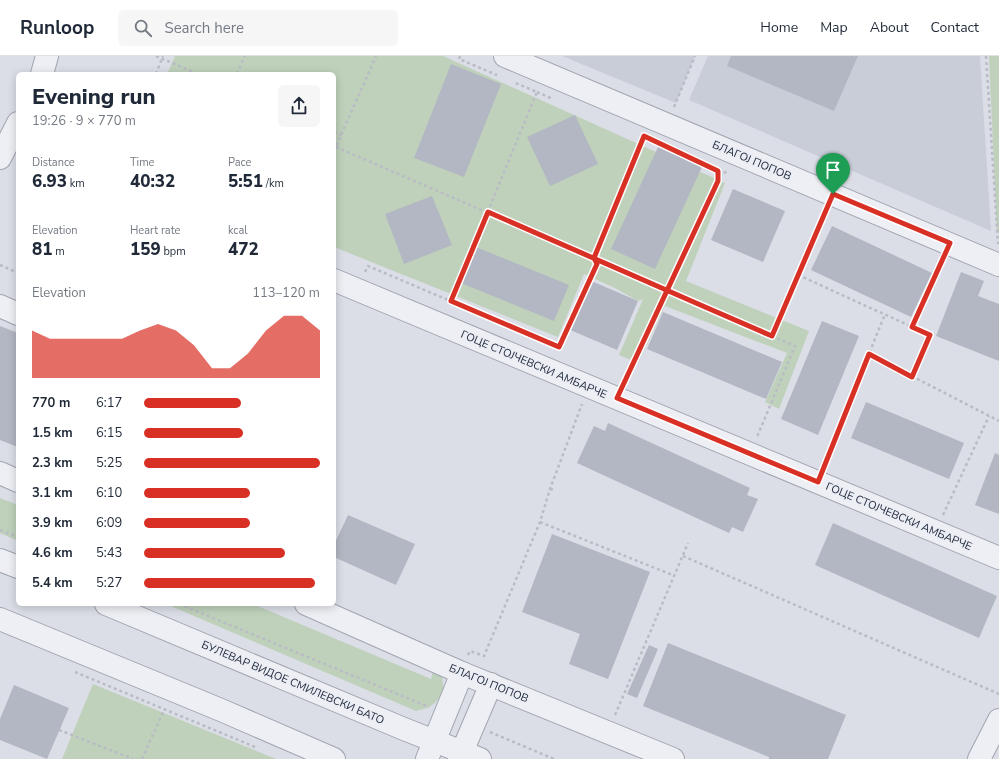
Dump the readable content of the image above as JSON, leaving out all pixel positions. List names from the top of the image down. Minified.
{"streets":{"street":["БЛАГОЈ ПОПОВ","ГОЦЕ СТОЈЧЕВСКИ АМБАРЧЕ","БУЛЕВАР ВИДОЕ СМИЛЕВСКИ БАТО"]},"page":{"header":"Runloop","search":"Search here","nav":["Home","Map","About","Contact"],"heading":["Evening run","19:26 · 9 × 770 m"],"stats":[["Distance","6.93 km"],["Time","40:32"],["Pace","5:51 /km"],["Elevation","81 m"],["Heart rate","159 bpm"],["kcal","472"]],"chart":["Elevation","113–120 m"],"list":[{"name":"770 m","note":"6:17"},{"name":"1.5 km","note":"6:15"},{"name":"2.3 km","note":"5:25"},{"name":"3.1 km","note":"6:10"},{"name":"3.9 km","note":"6:09"},{"name":"4.6 km","note":"5:43"},{"name":"5.4 km","note":"5:27"}]}}
